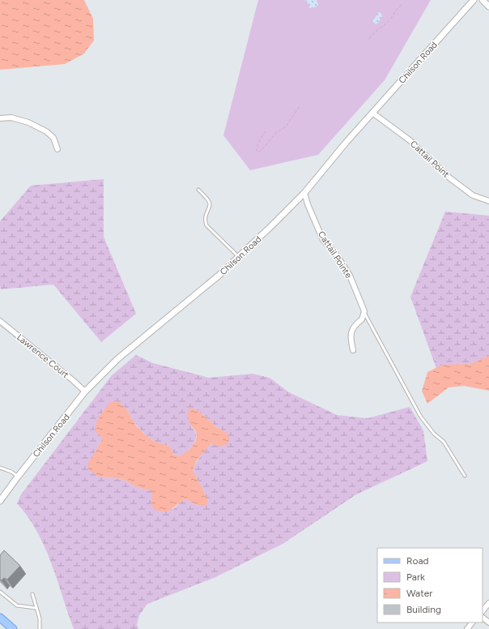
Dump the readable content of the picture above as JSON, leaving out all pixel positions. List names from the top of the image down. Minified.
{"streets":{"street":["Chilson Road","Cattail Point","Cattail Pointe","Lawrence Court"]},"crossings":[["Chilson Road","Cattail Point"],["Chilson Road","Cattail Pointe"],["Chilson Road","Lawrence Court"]],"legend":["Road","Park","Water","Building"]}
